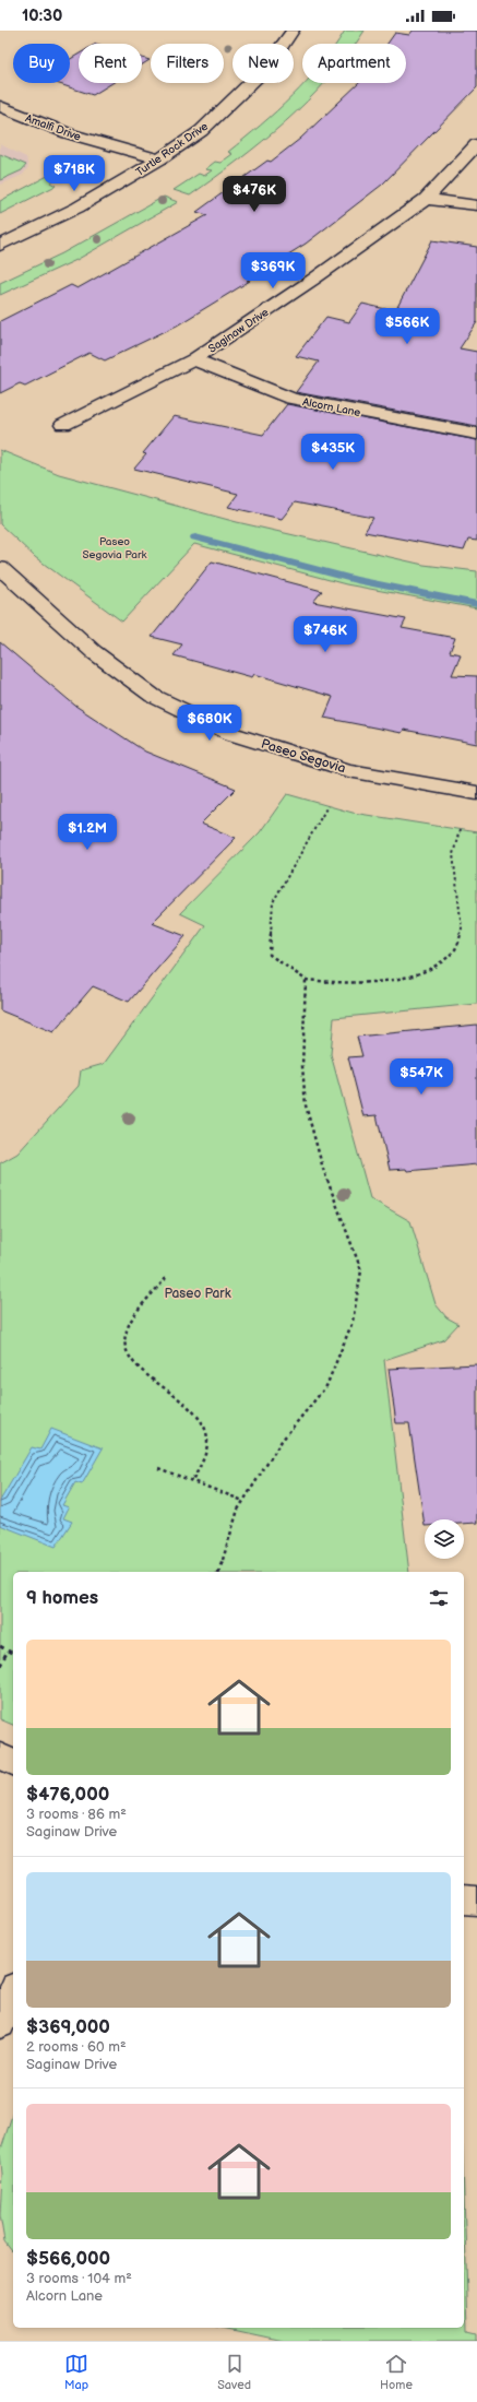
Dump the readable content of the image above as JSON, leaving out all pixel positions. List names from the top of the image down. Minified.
{"streets":{"street":["Amalfi Drive","Turtle Rock Drive","Saginaw Drive","Alcorn Lane","Paseo Segovia"]},"crossings":[["Amalfi Drive","Turtle Rock Drive"],["Saginaw Drive","Alcorn Lane"]],"parks":["Paseo Segovia Park","Paseo Park"],"page":{"status":"10:30","chip":["Buy","Rent","Filters","New","Apartment"],"price":["$718K","$476K","$369K","$566K","$435K","$746K","$680K","$1.2M","$547K"],"heading":"9 homes","list":[{"name":"$476,000","note":"3 rooms · 86 m² · Saginaw Drive"},{"name":"$369,000","note":"2 rooms · 60 m² · Saginaw Drive"},{"name":"$566,000","note":"3 rooms · 104 m² · Alcorn Lane"}],"tabs":["Map","Saved","Home"]}}
